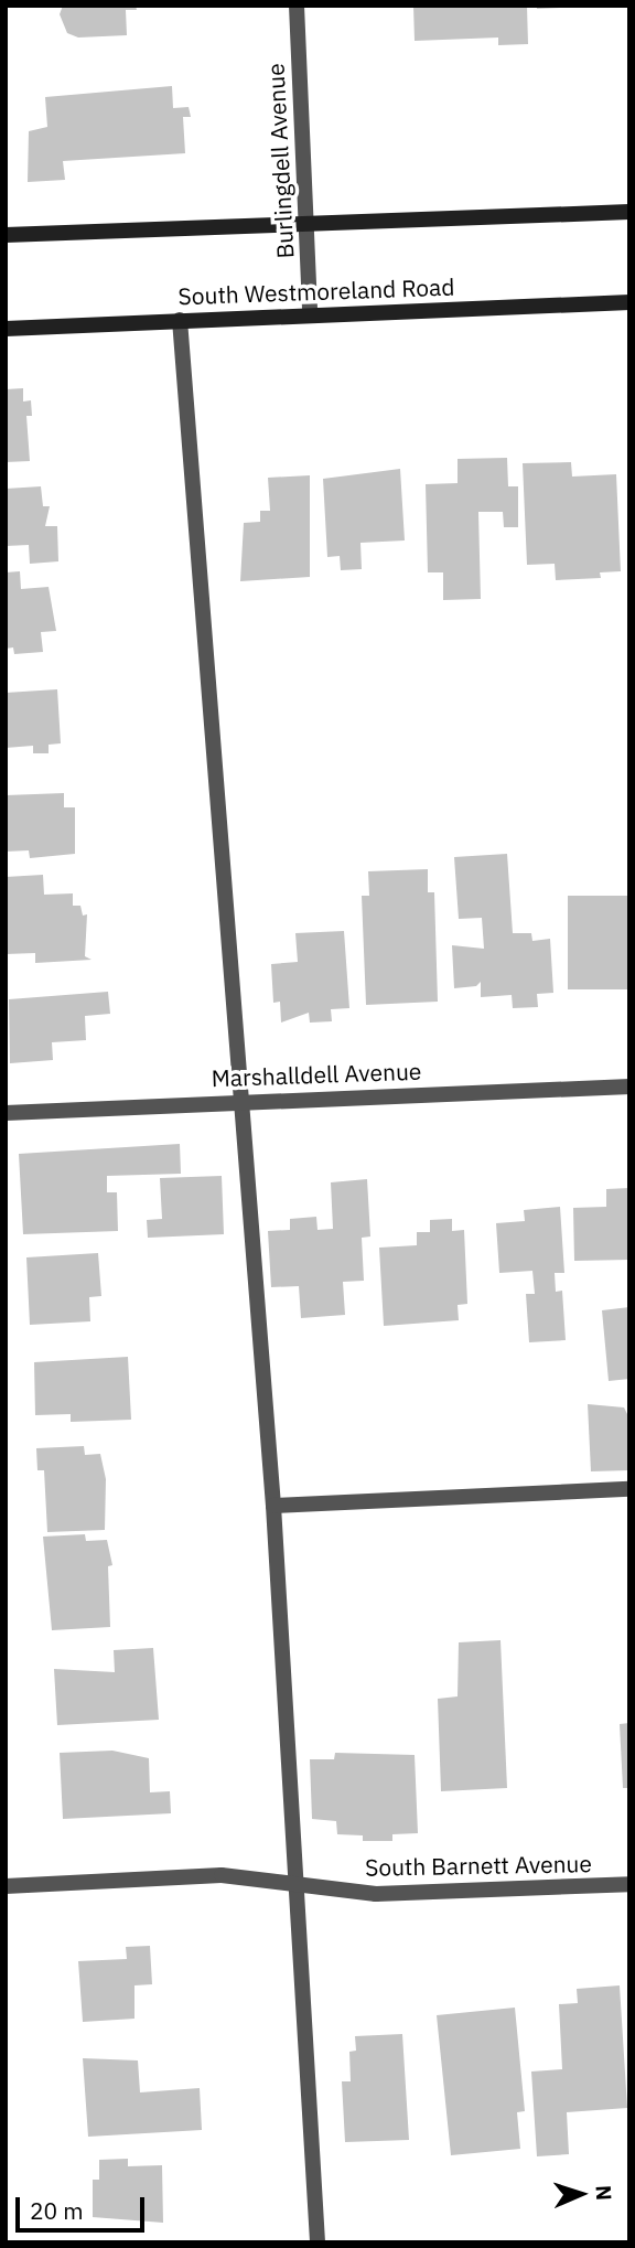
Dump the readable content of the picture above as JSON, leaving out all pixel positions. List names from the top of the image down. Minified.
{"streets":{"main road":["South Westmoreland Road"],"street":["Burlingdell Avenue","Marshalldell Avenue","South Barnett Avenue"]},"crossings":[["Burlingdell Avenue","South Westmoreland Road"]],"scale_bar":"20 m","north":"right"}
